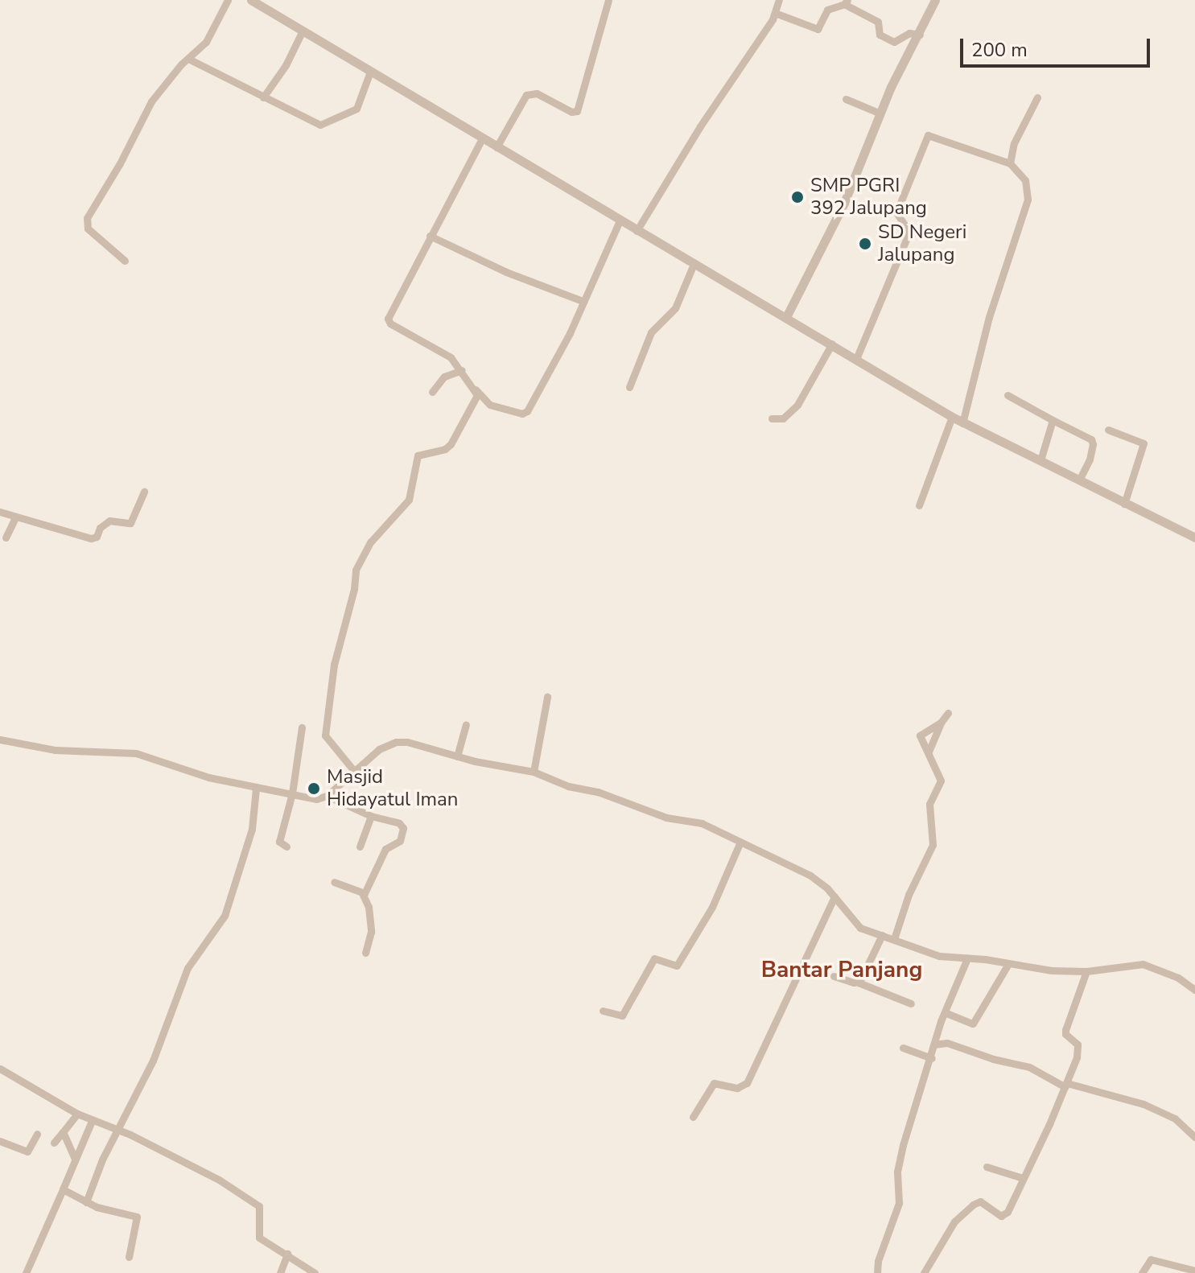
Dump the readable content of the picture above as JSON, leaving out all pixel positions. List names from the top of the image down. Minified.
{"districts":["Bantar Panjang"],"places":["SMP PGRI 392 Jalupang","SD Negeri Jalupang","Masjid Hidayatul Iman"],"scale_bar":"200 m"}
